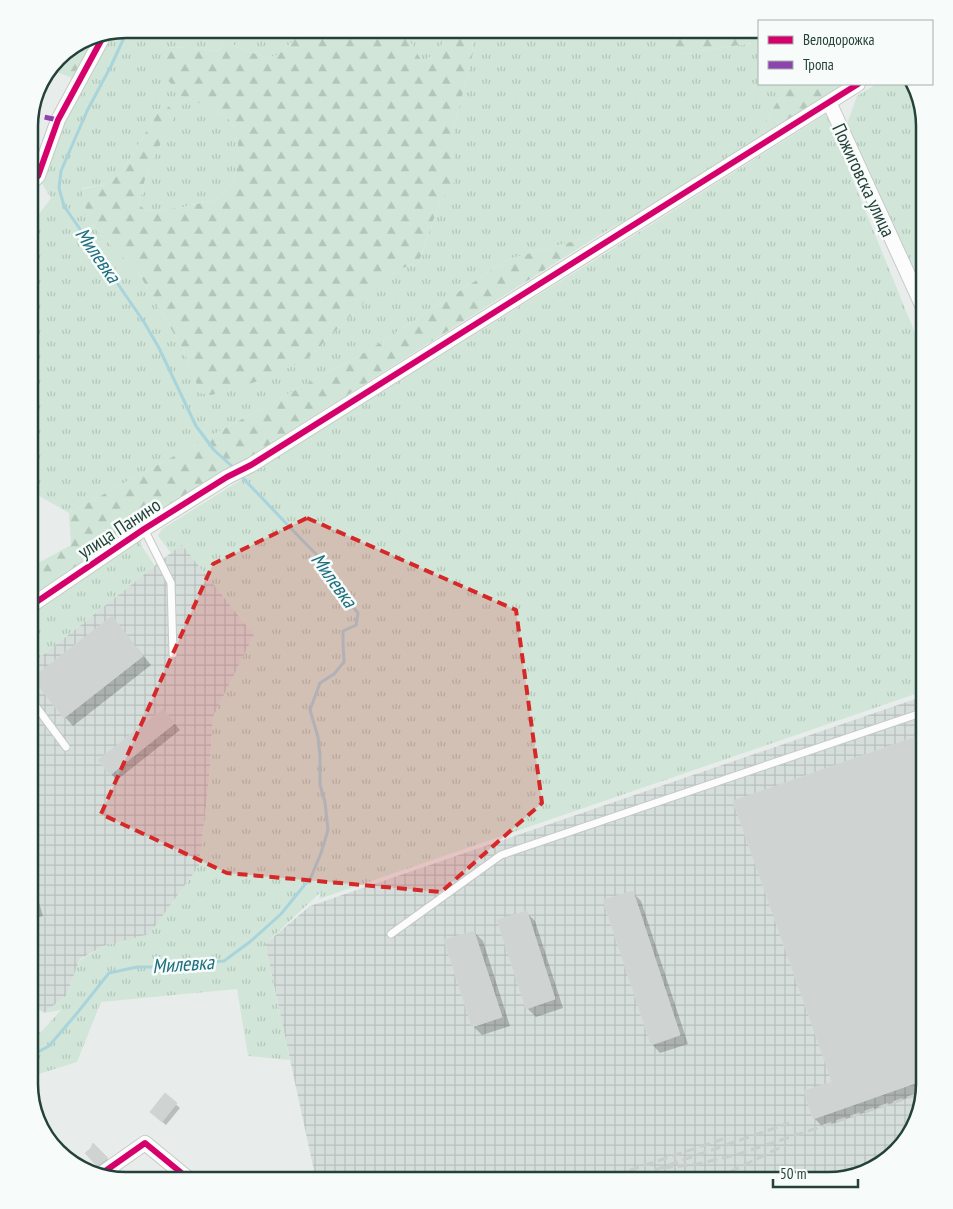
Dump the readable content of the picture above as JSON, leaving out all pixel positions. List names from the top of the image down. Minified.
{"streets":{"street":["Пожиговска улица","улица Панино"]},"crossings":[["Пожиговска улица","улица Панино"]],"water":["Милевка"],"legend":["Велодорожка","Тропа"],"scale_bar":"50 m"}
